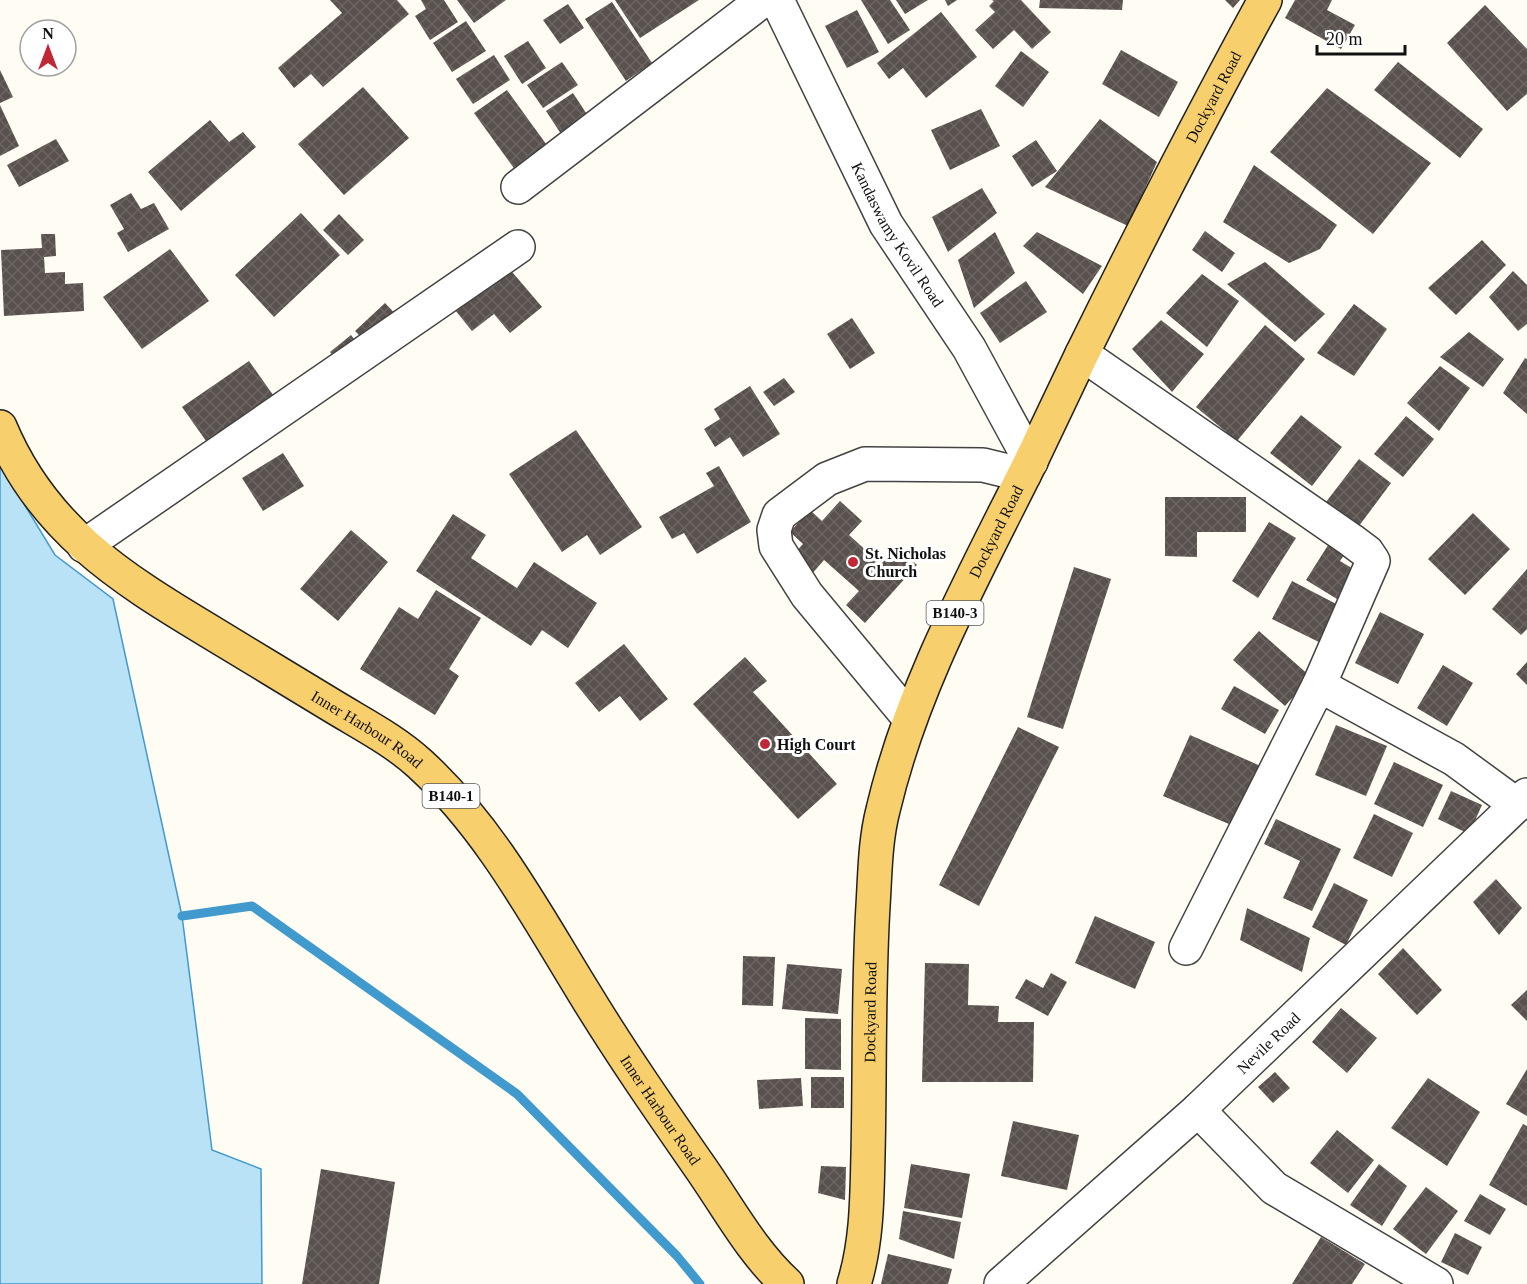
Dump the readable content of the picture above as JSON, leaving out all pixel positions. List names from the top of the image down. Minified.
{"streets":{"main road":["Dockyard Road","B140-3","Inner Harbour Road","B140-1"],"street":["Kandaswamy Kovil Road","Nevile Road"]},"crossings":[["Dockyard Road","Kandaswamy Kovil Road"]],"places":["St. Nicholas Church","High Court"],"scale_bar":"20 m","north":"top"}
